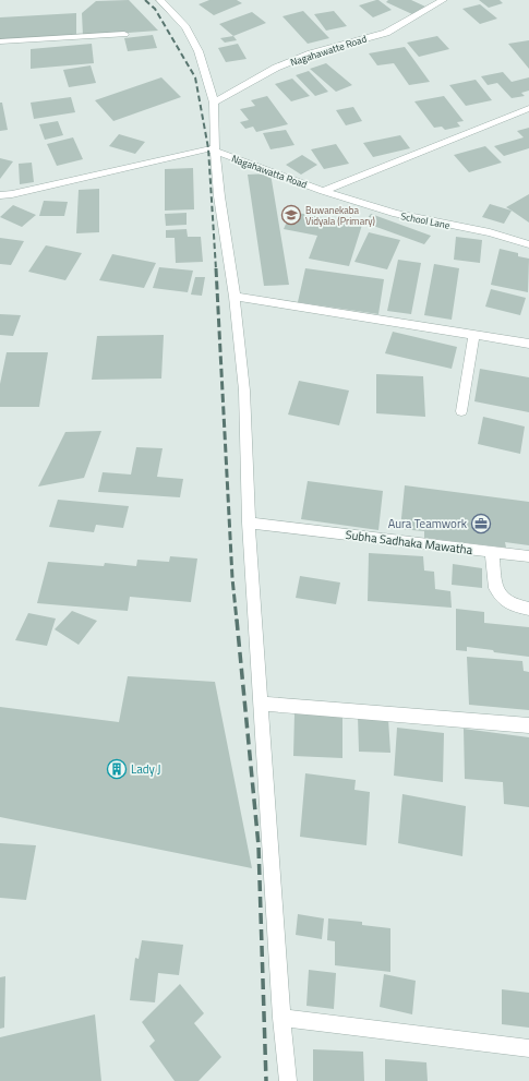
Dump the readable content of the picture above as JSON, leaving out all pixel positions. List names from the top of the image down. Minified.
{"streets":{"street":["Nagahawatte Road","Nagahawatta Road","School Lane","Subha Sadhaka Mawatha"]},"crossings":[["Nagahawatta Road","School Lane"]],"places":{"school or university":["Buwanekaba Vidyala (Primary)"],"office":["Aura Teamwork"],"building":["Lady J"]}}
